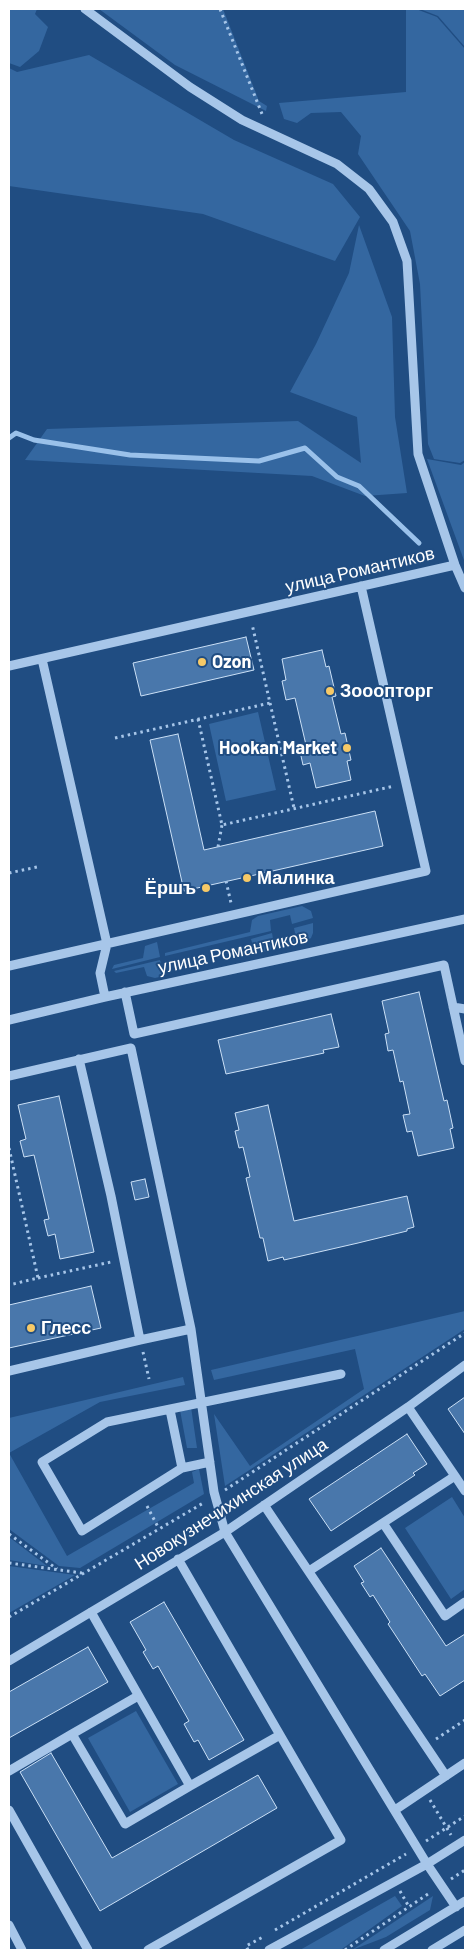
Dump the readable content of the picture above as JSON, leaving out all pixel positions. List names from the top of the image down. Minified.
{"streets":{"street":["улица Романтиков","Новокузнечихинская улица"]},"places":["Ozon","Зооопторг","Hookan Market","Малинка","Ёршъ","Глесс"]}
